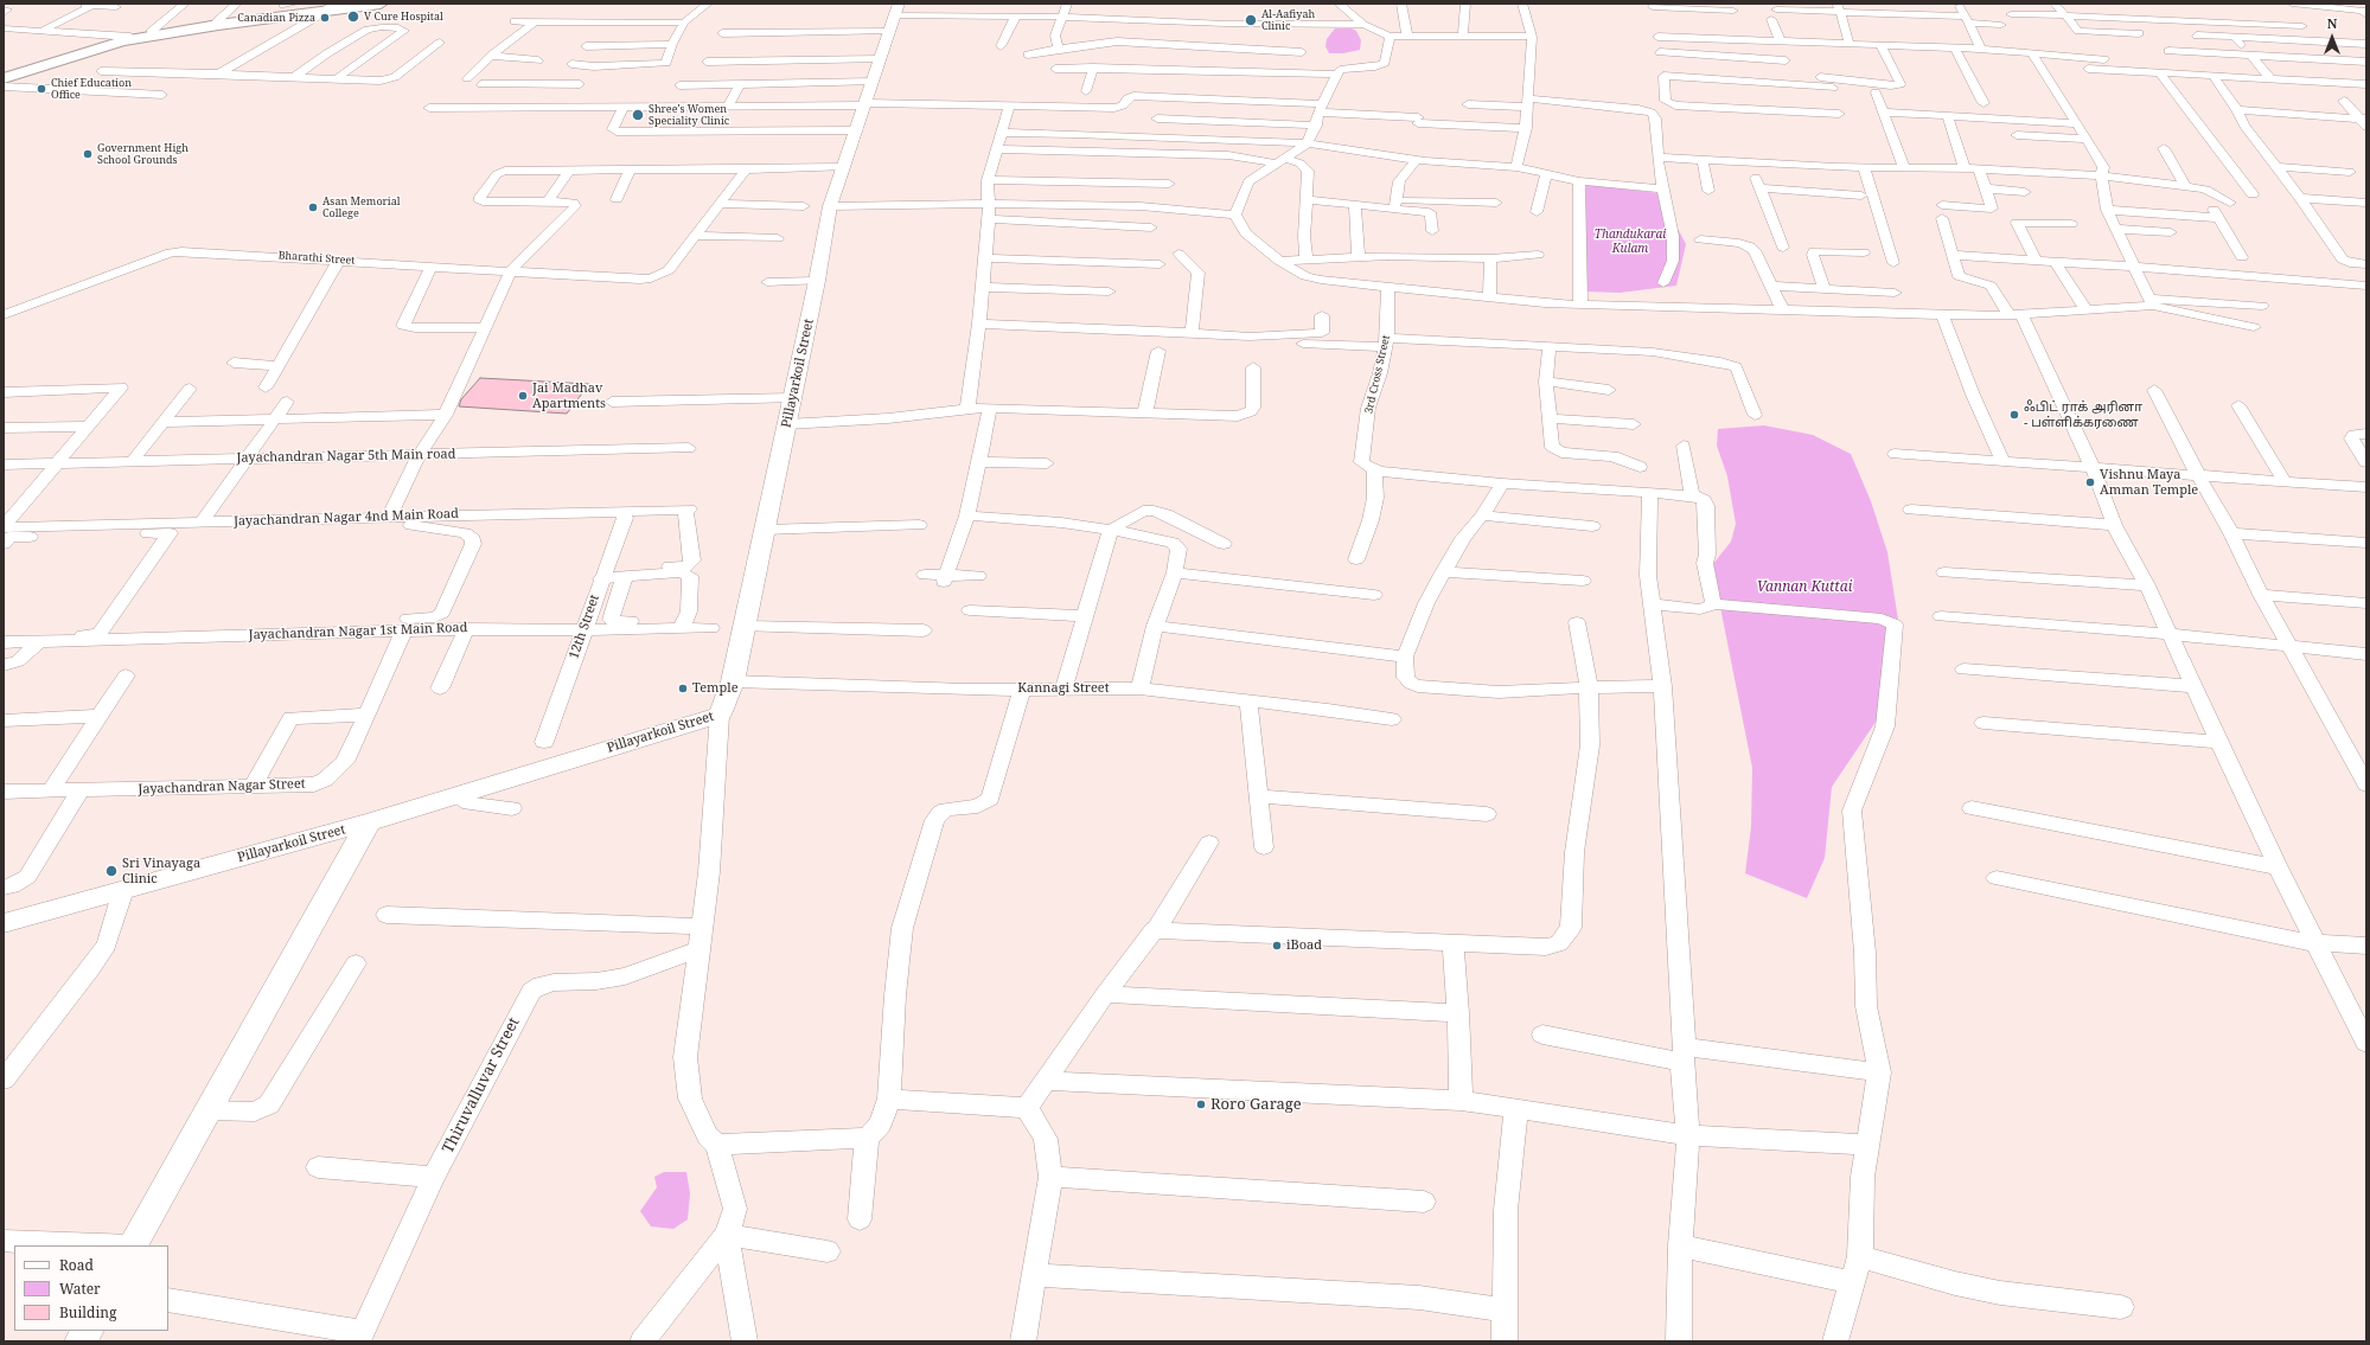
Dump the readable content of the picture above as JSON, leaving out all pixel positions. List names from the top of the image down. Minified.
{"streets":{"street":["Bharathi Street","Pillayarkoil Street","3rd Cross Street","Jayachandran Nagar 5th Main road","Jayachandran Nagar 4nd Main Road","12th Street","Jayachandran Nagar 1st Main Road","Kannagi Street","Jayachandran Nagar Street","Thiruvalluvar Street"]},"crossings":[["Pillayarkoil Street","Kannagi Street"],["Jayachandran Nagar 4nd Main Road","12th Street"],["12th Street","Jayachandran Nagar 1st Main Road"],["Jayachandran Nagar 1st Main Road","Jayachandran Nagar Street"]],"water":["Thandukarai Kulam","Vannan Kuttai"],"places":["V Cure Hospital","Canadian Pizza","Al-Aafiyah Clinic","Chief Education Office","Shree's Women Speciality Clinic","Government High School Grounds","Asan Memorial College","Jai Madhav Apartments","ஃபிட் ராக் அரினா - பள்ளிக்கரணை","Vishnu Maya Amman Temple","Temple","Sri Vinayaga Clinic","iBoad","Roro Garage"],"legend":["Road","Water","Building"],"north":"top"}
